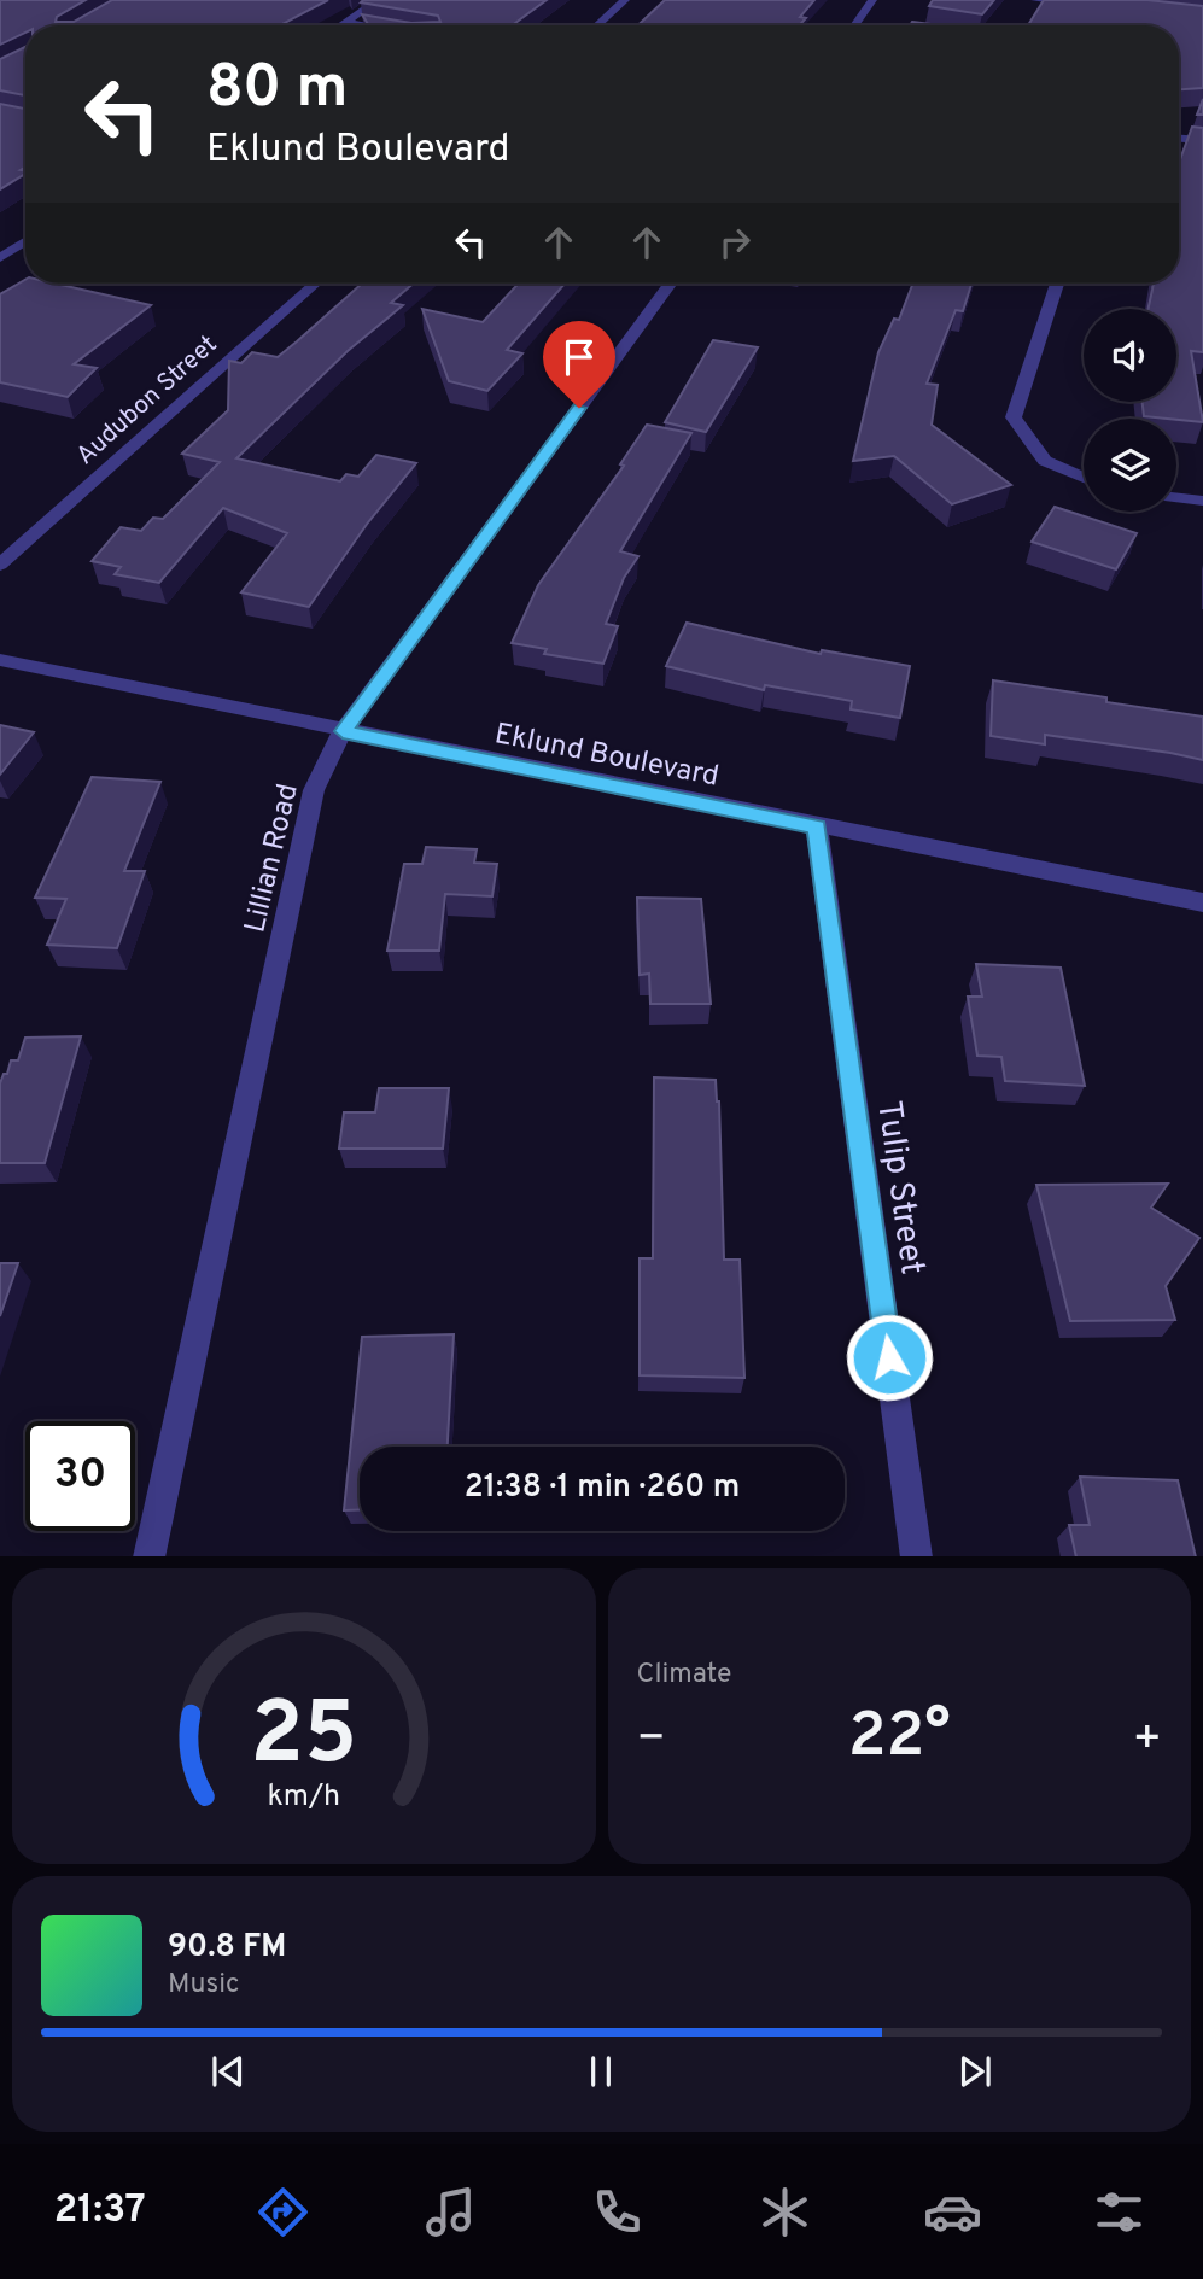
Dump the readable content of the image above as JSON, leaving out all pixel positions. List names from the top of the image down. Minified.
{"streets":{"street":["Audubon Street","Eklund Boulevard","Lillian Road","Tulip Street"]},"crossings":[["Eklund Boulevard","Lillian Road"],["Eklund Boulevard","Tulip Street"]],"page":{"turn":["80 m","Eklund Boulevard"],"limit":"30","trip":"21:38 · 1 min · 260 m","tile":"Climate","heat":["−","22°","+"],"song":["90.8 FM","Music"],"tabs":"21:37","gauge":["25","km/h"]}}
